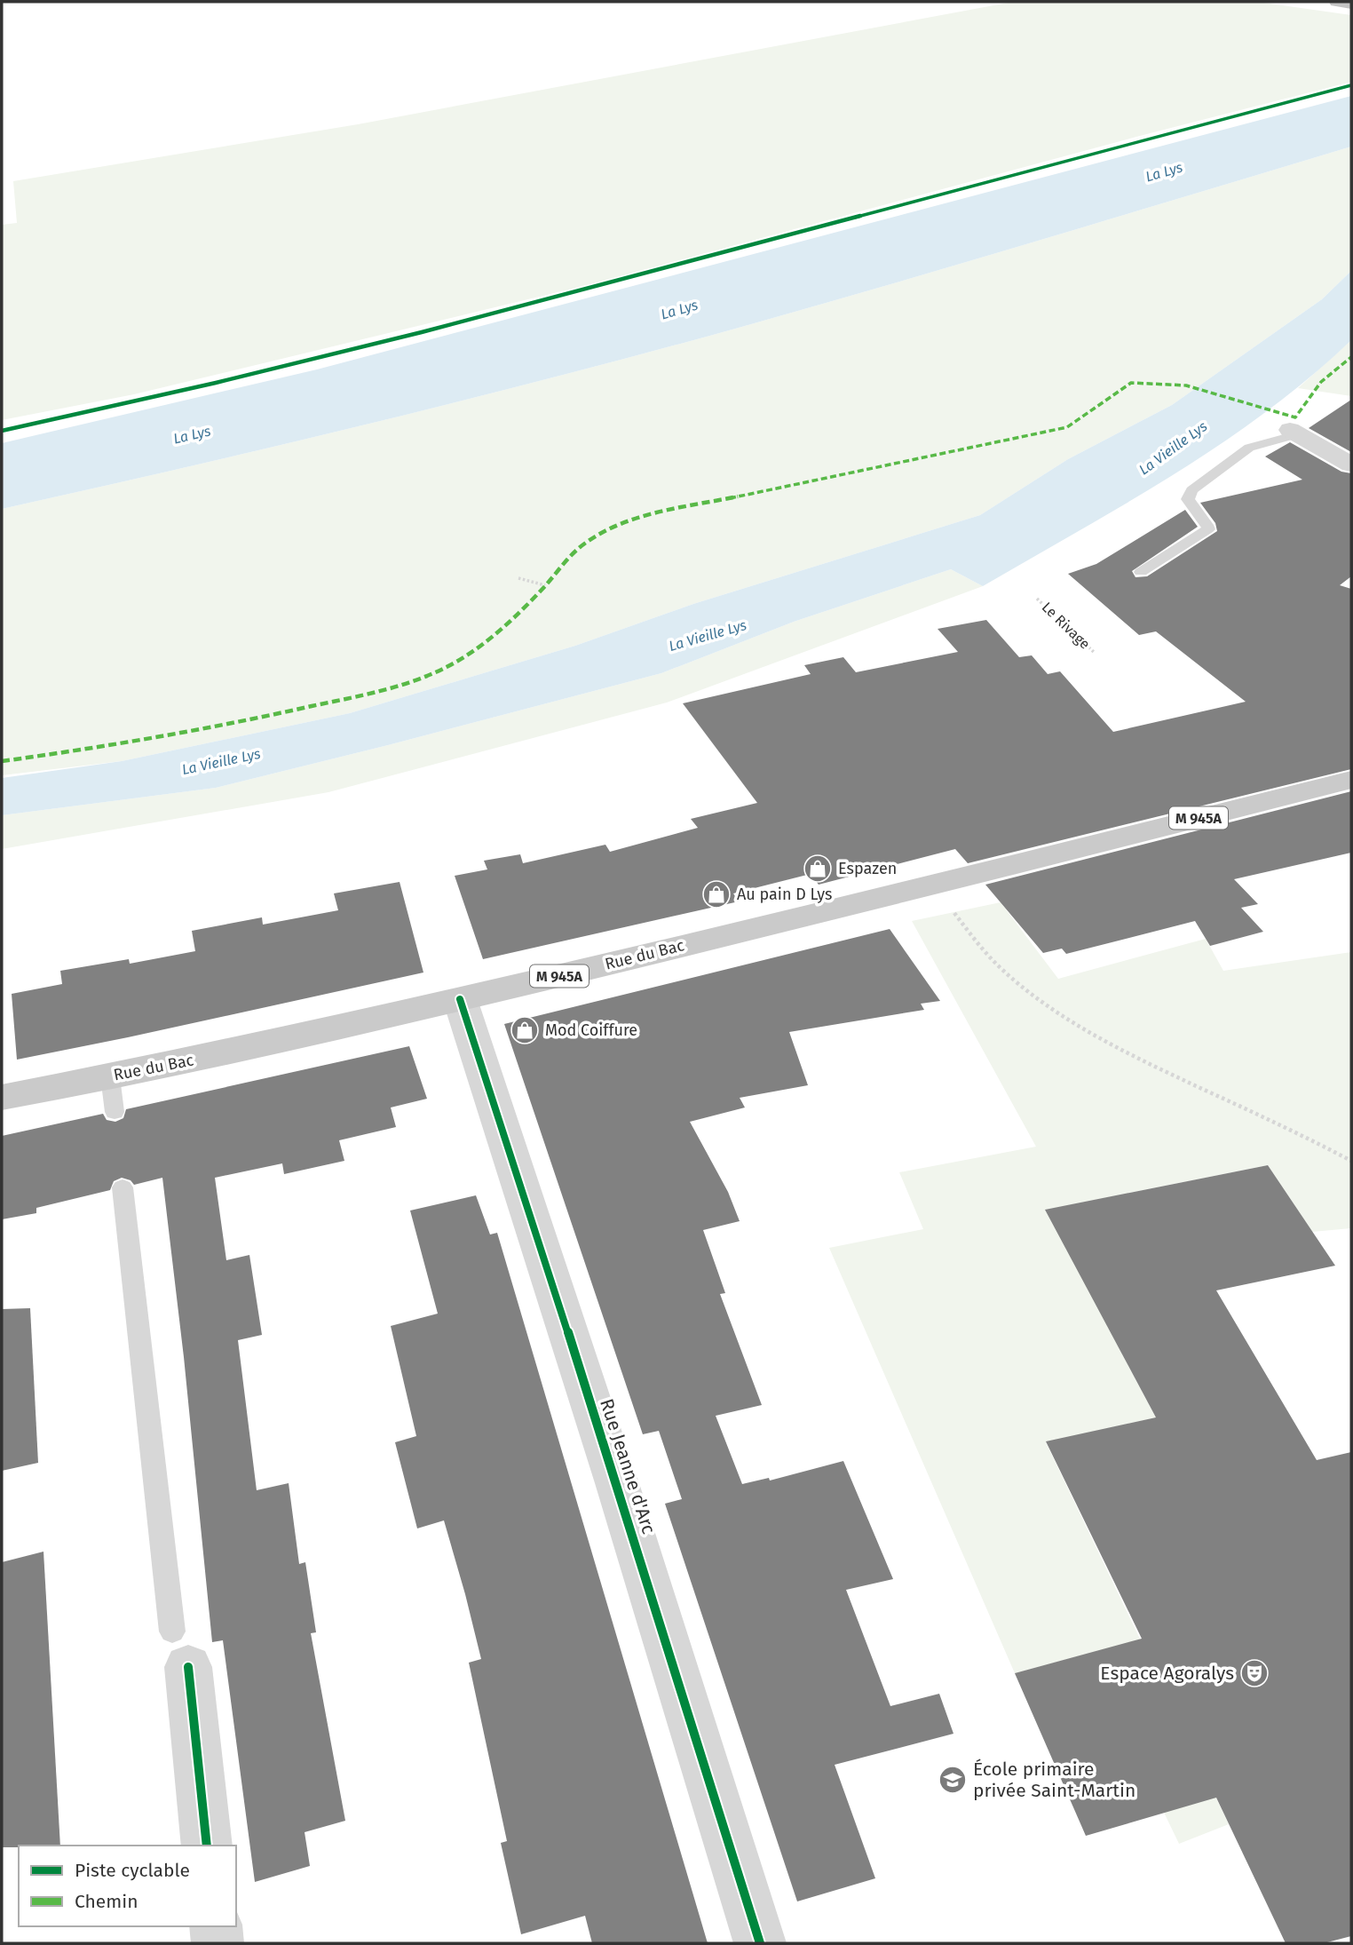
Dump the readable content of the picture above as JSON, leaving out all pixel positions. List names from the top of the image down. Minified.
{"streets":{"main road":["M 945A","Rue du Bac"],"street":["Rue Jeanne d'Arc"],"path":["Le Rivage"]},"crossings":[["Rue du Bac","Rue Jeanne d'Arc"]],"water":["La Lys","La Vieille Lys"],"places":{"shop":["Espazen","Au pain D Lys","Mod Coiffure"],"theatre":["Espace Agoralys"],"school or university":["École primaire privée Saint-Martin"]},"legend":["Piste cyclable","Chemin"]}
